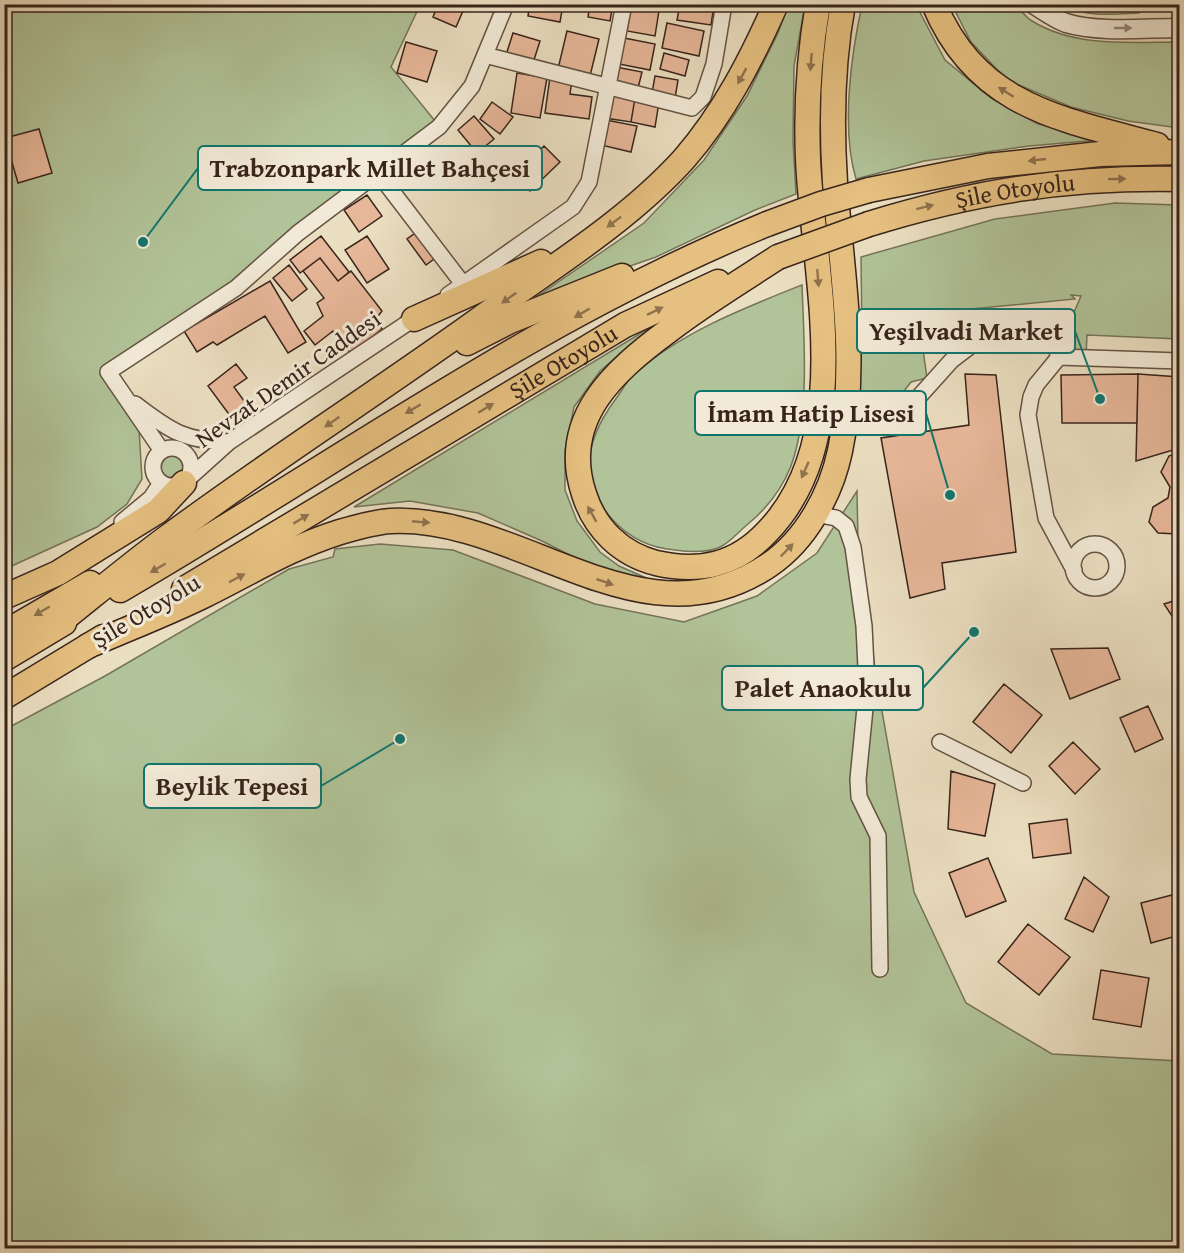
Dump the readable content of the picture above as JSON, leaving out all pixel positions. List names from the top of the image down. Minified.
{"streets":{"highway":["Şile Otoyolu"],"street":["Nevzat Demir Caddesi"]},"places":["Trabzonpark Millet Bahçesi","Yeşilvadi Market","İmam Hatip Lisesi","Palet Anaokulu","Beylik Tepesi"]}
